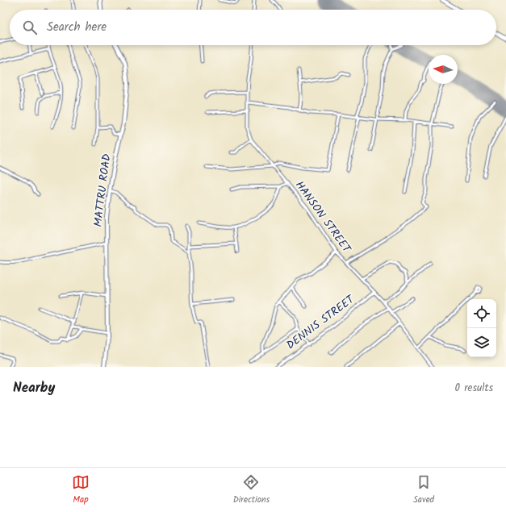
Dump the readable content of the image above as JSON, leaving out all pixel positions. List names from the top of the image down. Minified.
{"streets":{"main road":["MATTRU ROAD"],"street":["HANSON STREET","DENNIS STREET"]},"crossings":[["HANSON STREET","DENNIS STREET"]],"north":"left","page":{"search":"Search here","heading":["Nearby","0 results"],"nav":["Map","Directions","Saved"]}}
